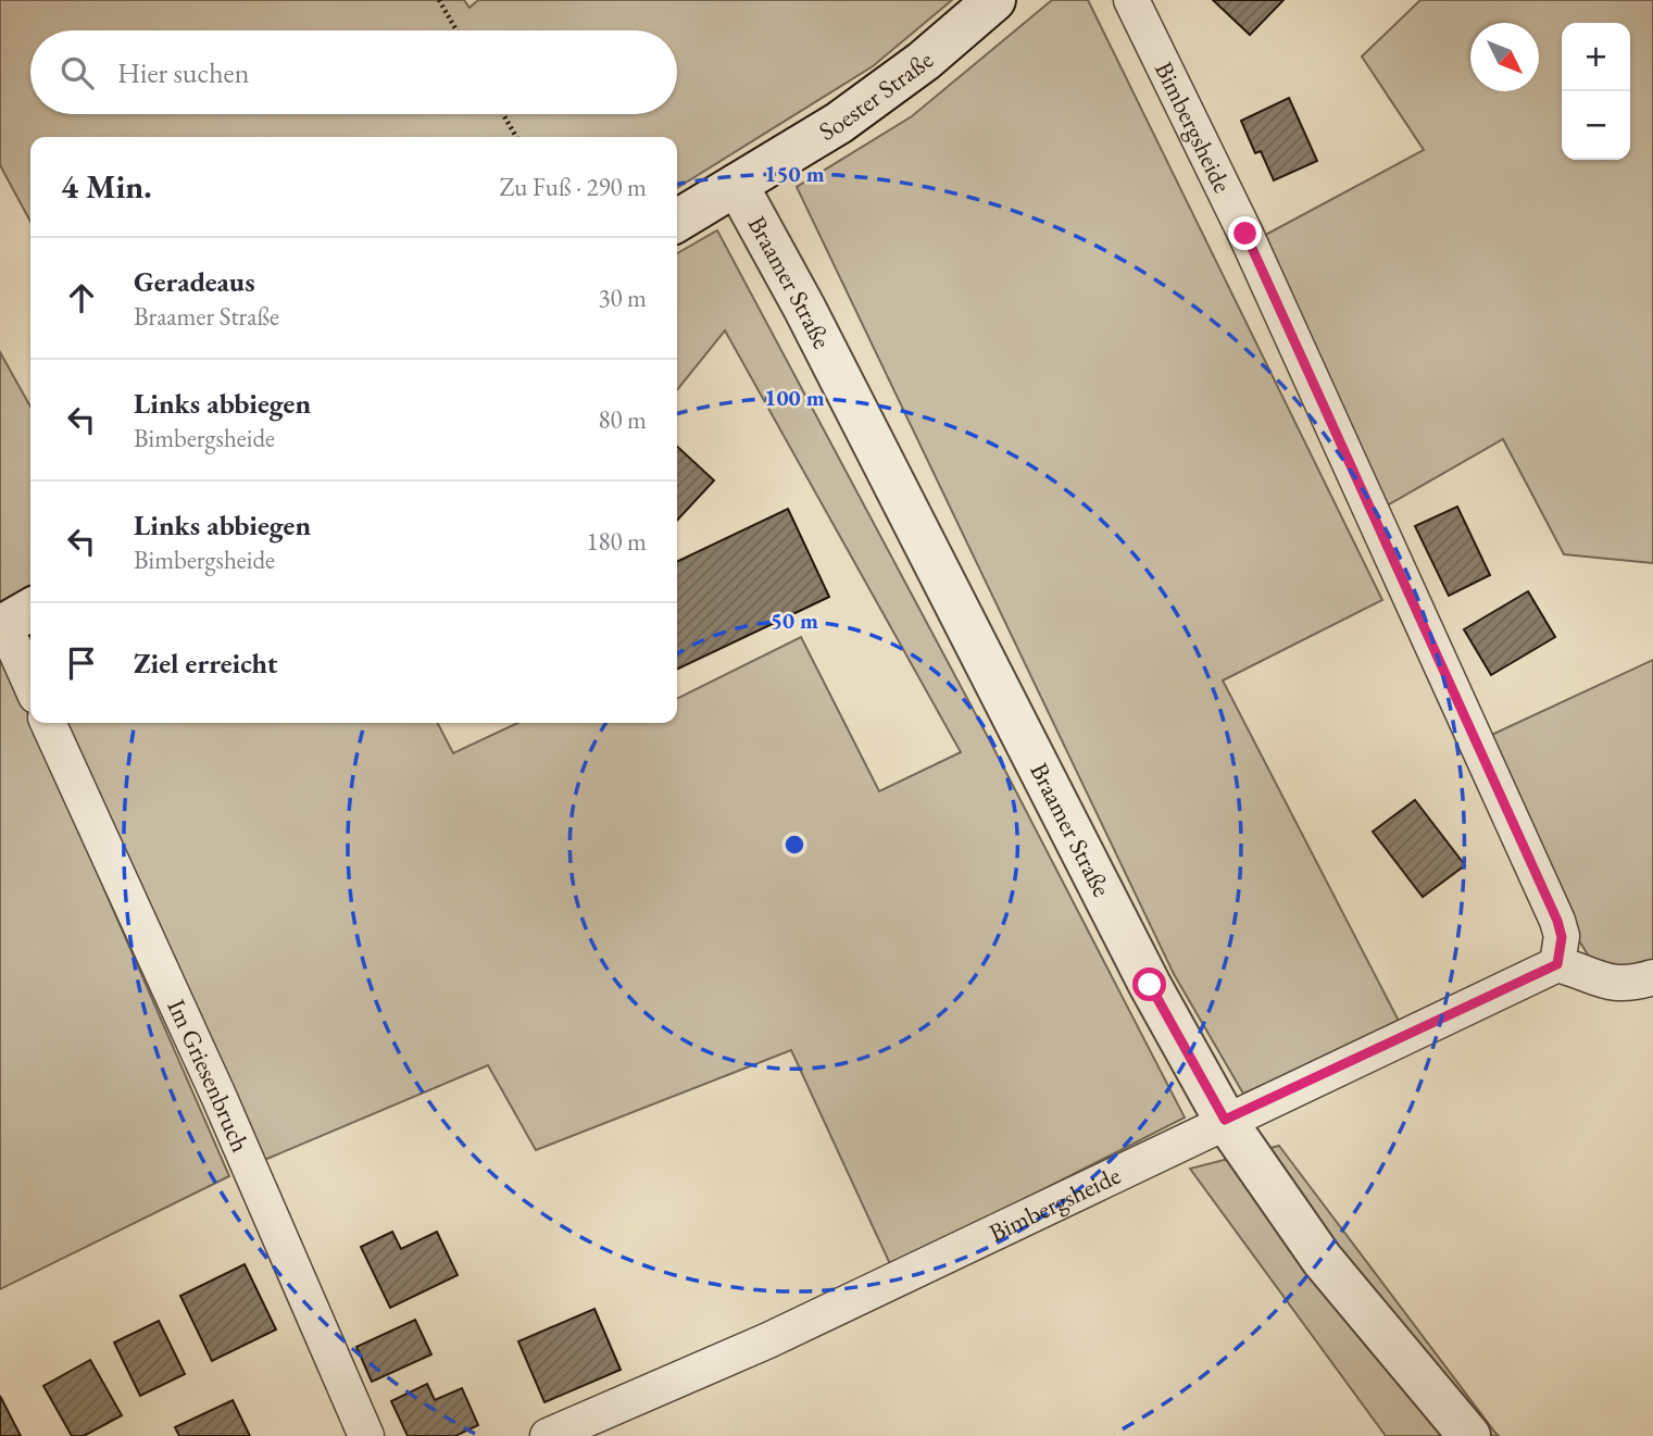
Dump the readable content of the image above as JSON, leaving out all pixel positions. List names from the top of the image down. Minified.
{"streets":{"street":["Soester Straße","Bimbergsheide","Braamer Straße","Im Griesenbruch"]},"crossings":[["Soester Straße","Braamer Straße"],["Bimbergsheide","Braamer Straße"]],"north":"bottom right","page":{"map_buttons":["+","−"],"search":"Hier suchen","heading":["4 Min.","Zu Fuß · 290 m"],"list":[["Geradeaus","Braamer Straße","30 m"],["Links abbiegen","Bimbergsheide","80 m"],["Links abbiegen","Bimbergsheide","180 m"],"Ziel erreicht"]},"rings":["150 m","100 m","50 m"]}
